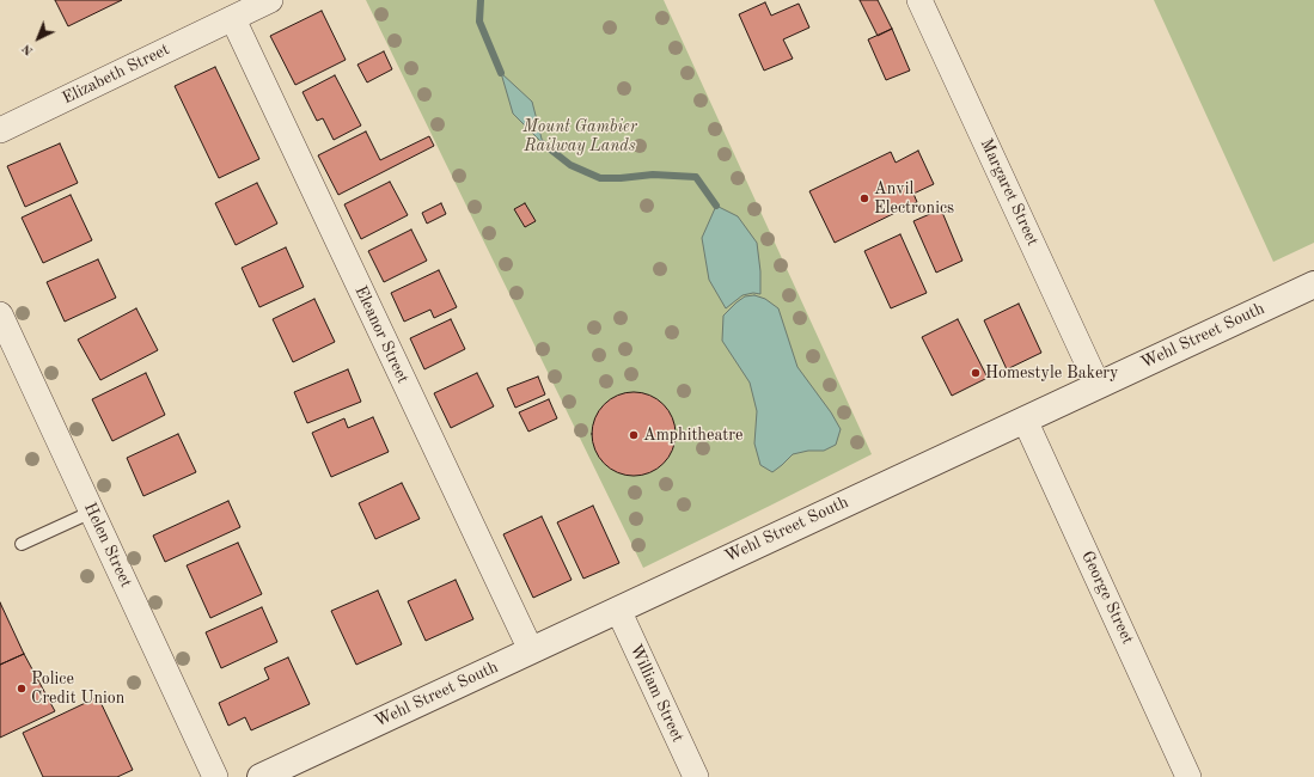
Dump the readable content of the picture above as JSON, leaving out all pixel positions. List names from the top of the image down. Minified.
{"streets":{"street":["Elizabeth Street","Margaret Street","Eleanor Street","Wehl Street South","Helen Street","George Street","William Street"]},"crossings":[["Elizabeth Street","Eleanor Street"],["Margaret Street","Wehl Street South"],["Eleanor Street","Wehl Street South"],["Wehl Street South","George Street"],["Wehl Street South","William Street"]],"parks":["Mount Gambier Railway Lands"],"places":["Anvil Electronics","Homestyle Bakery","Amphitheatre","Police Credit Union"],"north":"bottom left"}
